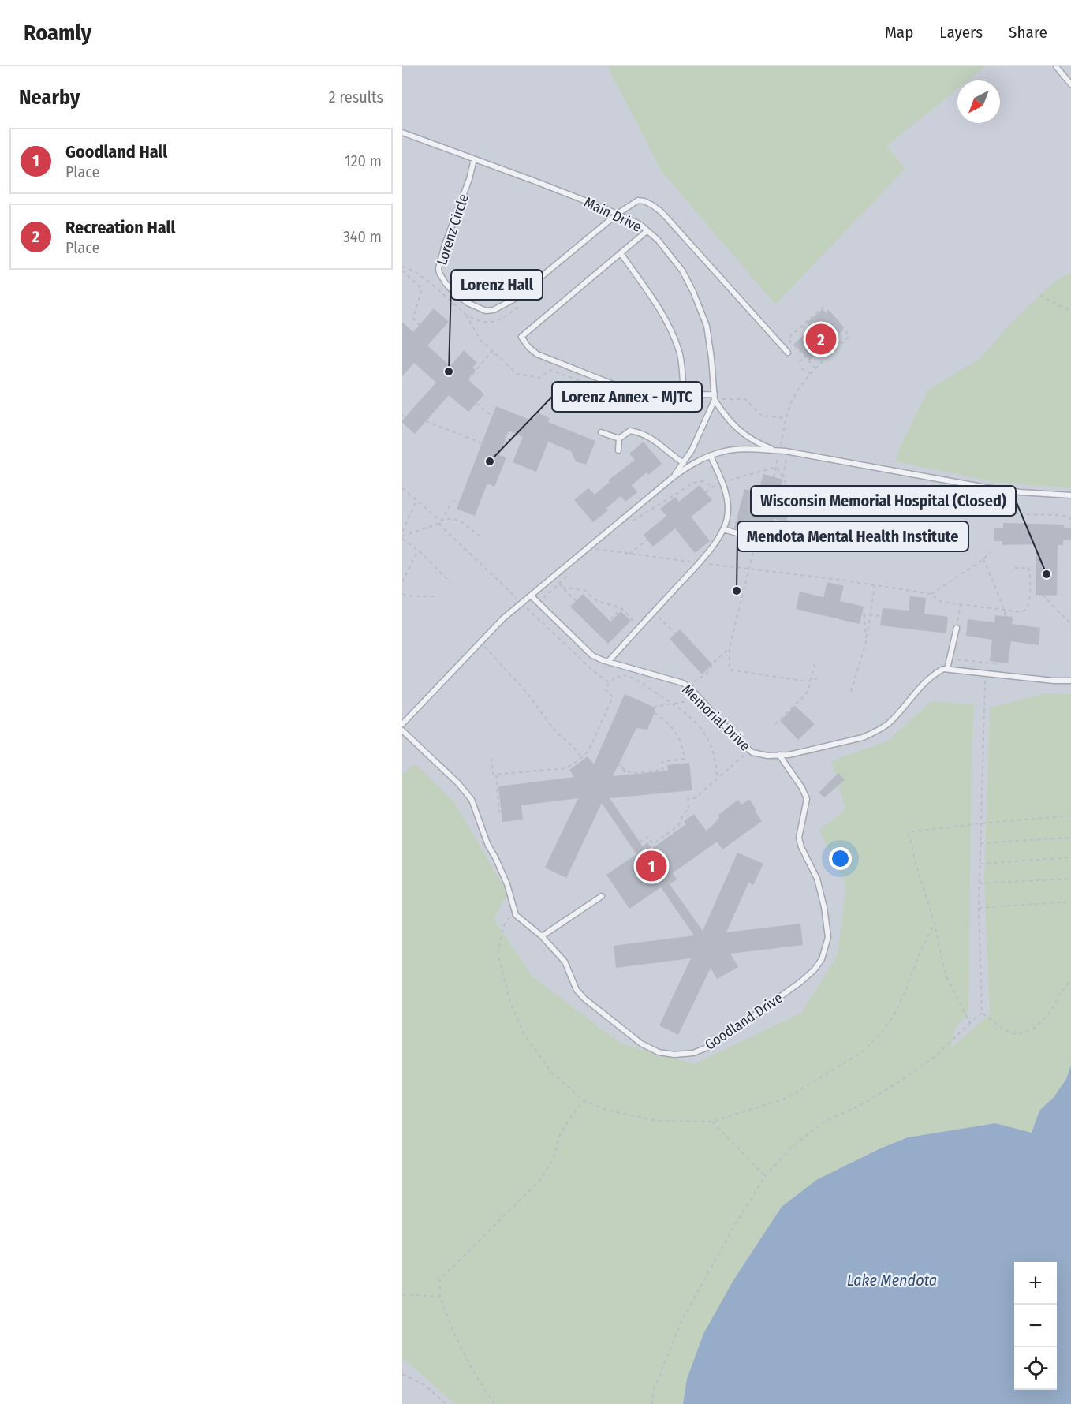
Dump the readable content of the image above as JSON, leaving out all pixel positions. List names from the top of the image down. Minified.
{"streets":{"lane":["Main Drive","Lorenz Circle","Memorial Drive","Goodland Drive"]},"crossings":[["Main Drive","Lorenz Circle"],["Memorial Drive","Goodland Drive"]],"water":["Lake Mendota"],"places":["Lorenz Hall","Lorenz Annex - MJTC","Wisconsin Memorial Hospital (Closed)","Mendota Mental Health Institute"],"north":"bottom left","page":{"header":"Roamly","nav":["Map","Layers","Share"],"heading":["Nearby","2 results"],"list":[{"mark":"1","name":"Goodland Hall","note":"Place","value":"120 m"},{"mark":"2","name":"Recreation Hall","note":"Place","value":"340 m"}],"pins":["2","1"],"map_buttons":["+","−"]}}
